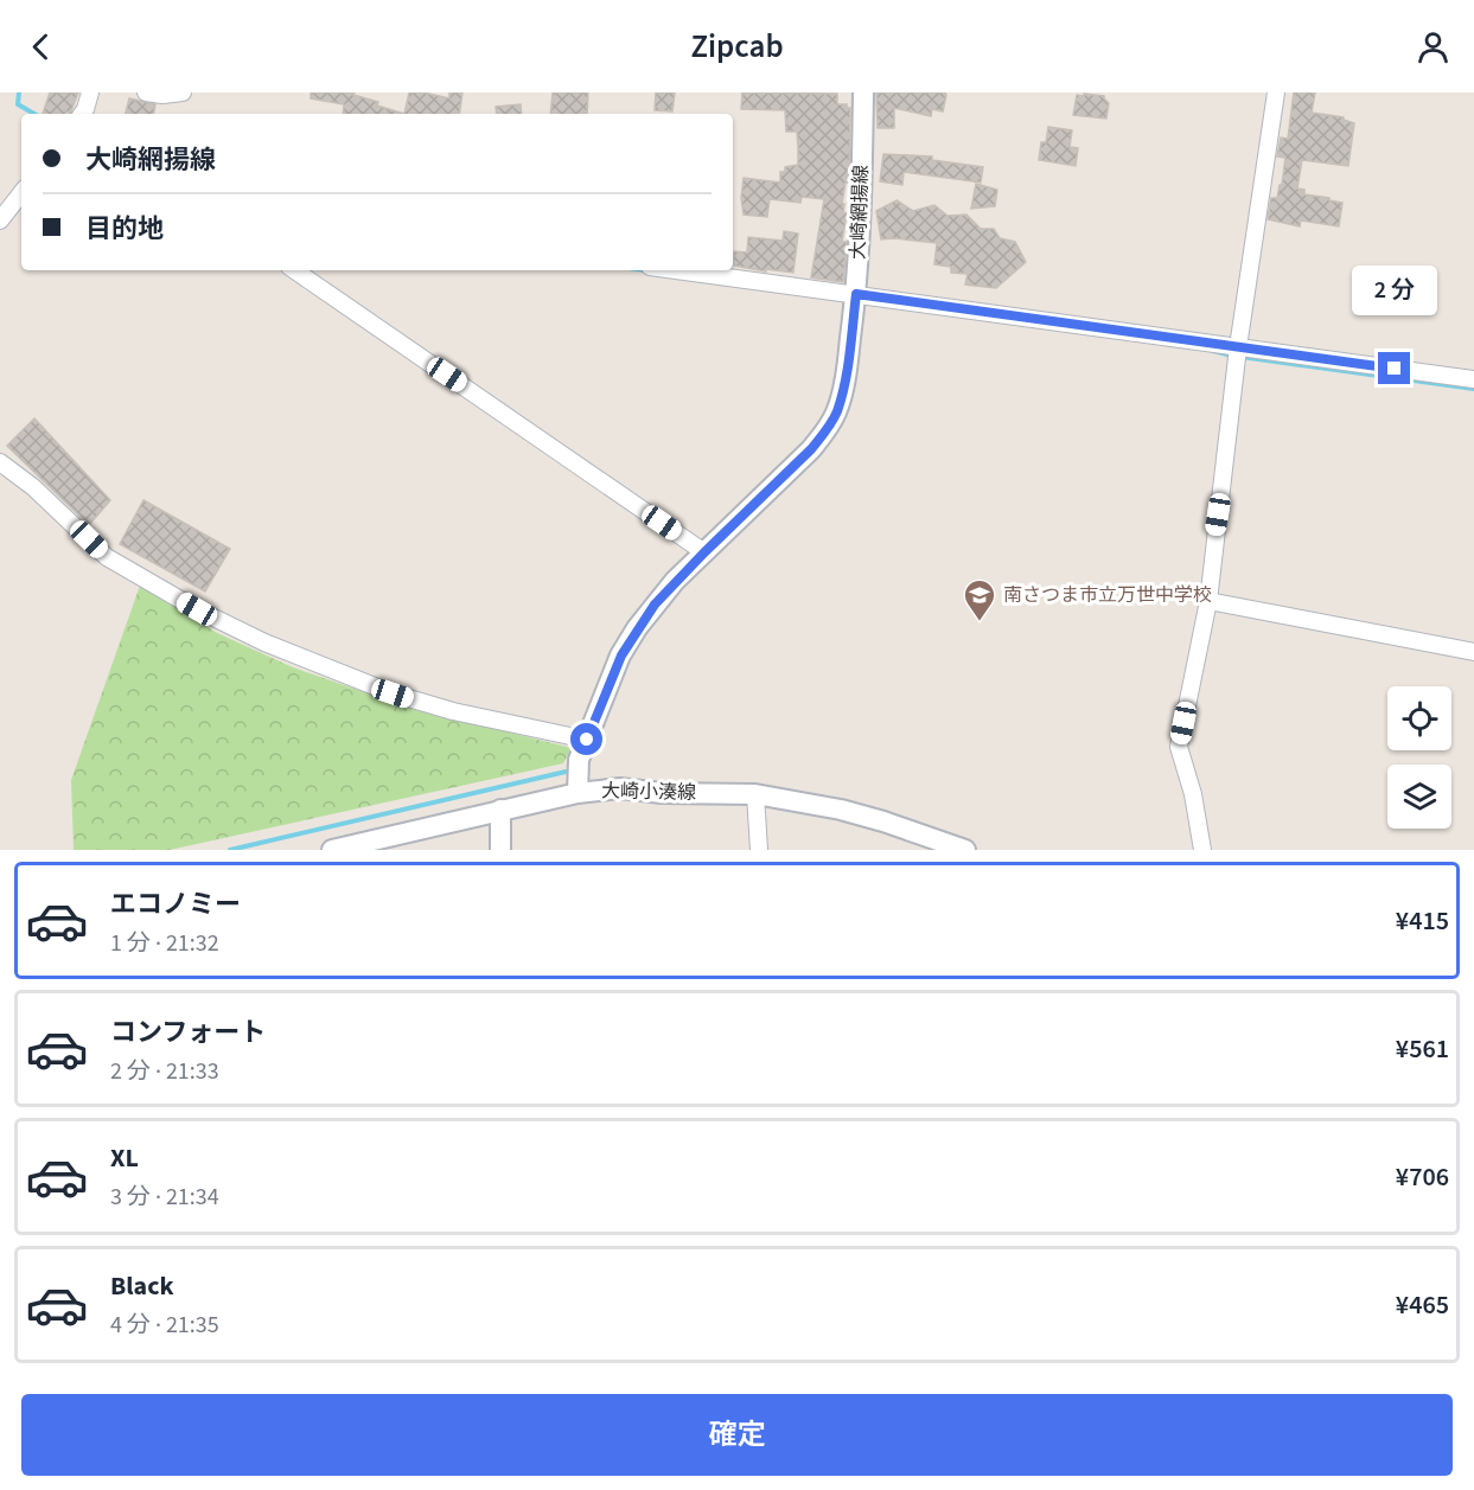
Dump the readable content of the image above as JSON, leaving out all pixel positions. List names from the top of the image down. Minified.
{"streets":{"street":["大崎網揚線","大崎小湊線"]},"crossings":[["大崎網揚線","大崎小湊線"]],"places":{"school or university":["南さつま市立万世中学校"]},"page":{"header":"Zipcab","banner":["大崎網揚線","目的地"],"bubble":"2 分","list":[{"name":"エコノミー","note":"1 分 · 21:32","value":"¥415"},{"name":"コンフォート","note":"2 分 · 21:33","value":"¥561"},{"name":"XL","note":"3 分 · 21:34","value":"¥706"},{"name":"Black","note":"4 分 · 21:35","value":"¥465"}],"buttons":"確定"}}
